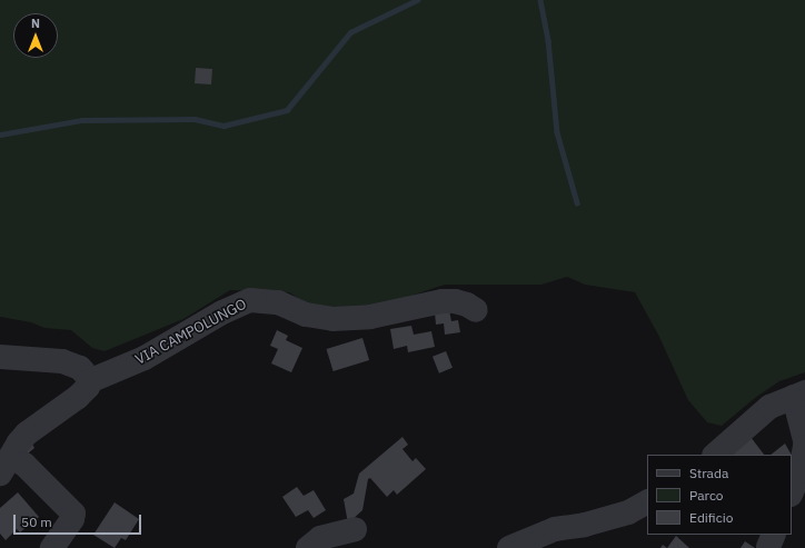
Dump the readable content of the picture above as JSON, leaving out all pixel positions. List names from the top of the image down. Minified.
{"streets":{"street":["VIA CAMPOLUNGO"]},"legend":["Strada","Parco","Edificio"],"scale_bar":"50 m","north":"top"}
